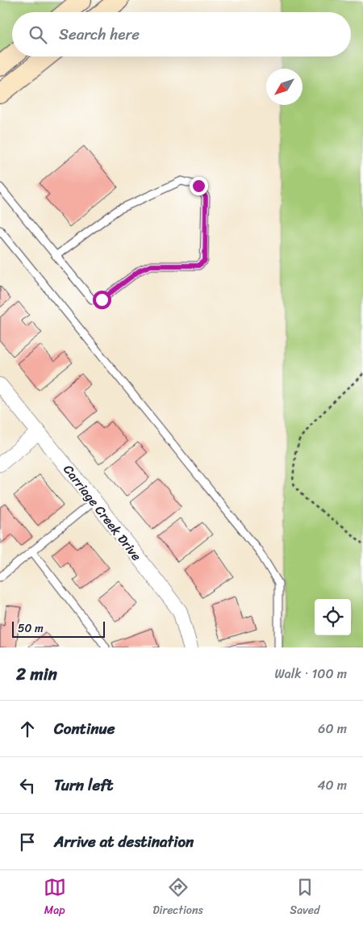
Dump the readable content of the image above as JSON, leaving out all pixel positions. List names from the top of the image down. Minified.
{"streets":{"street":["Carriage Creek Drive"]},"scale_bar":"50 m","north":"bottom left","page":{"search":"Search here","scale":"50 m","heading":["2 min","Walk · 100 m"],"list":[["Continue","60 m"],["Turn left","40 m"],"Arrive at destination"],"nav":["Map","Directions","Saved"]}}
